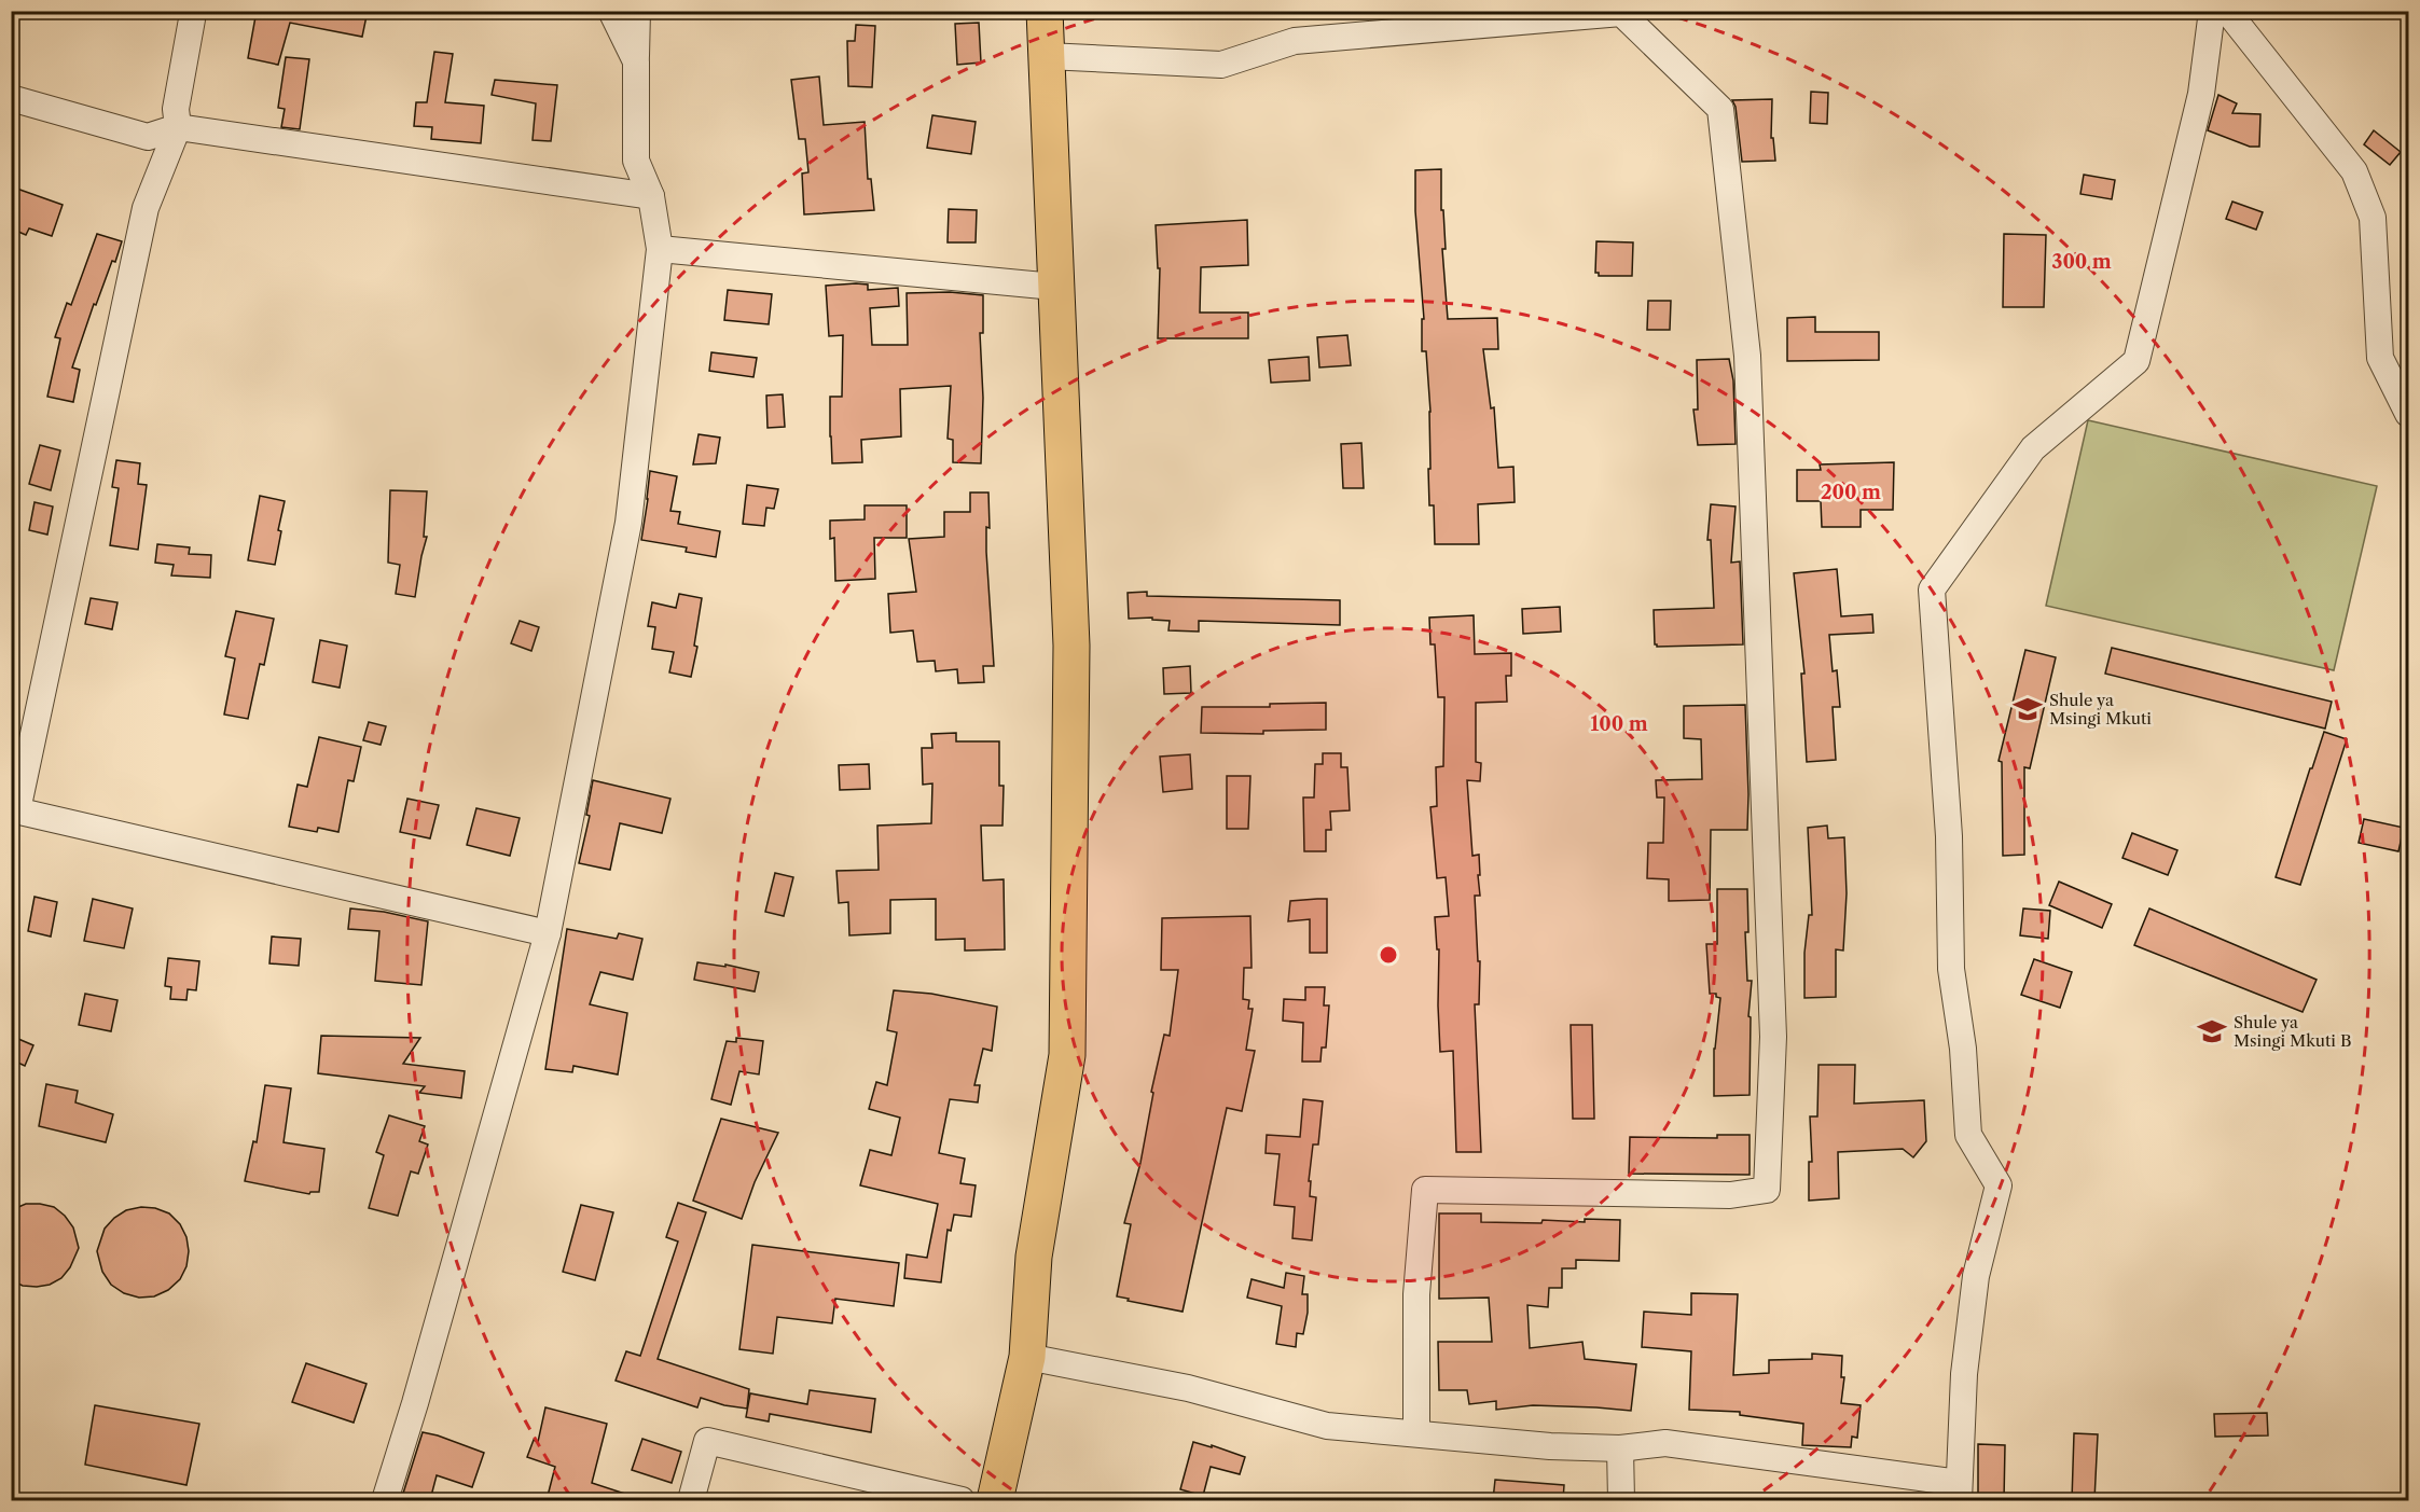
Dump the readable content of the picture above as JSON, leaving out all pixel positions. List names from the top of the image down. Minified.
{"places":{"school or university":["Shule ya Msingi Mkuti","Shule ya Msingi Mkuti B"]},"rings":["300 m","200 m","100 m"]}
